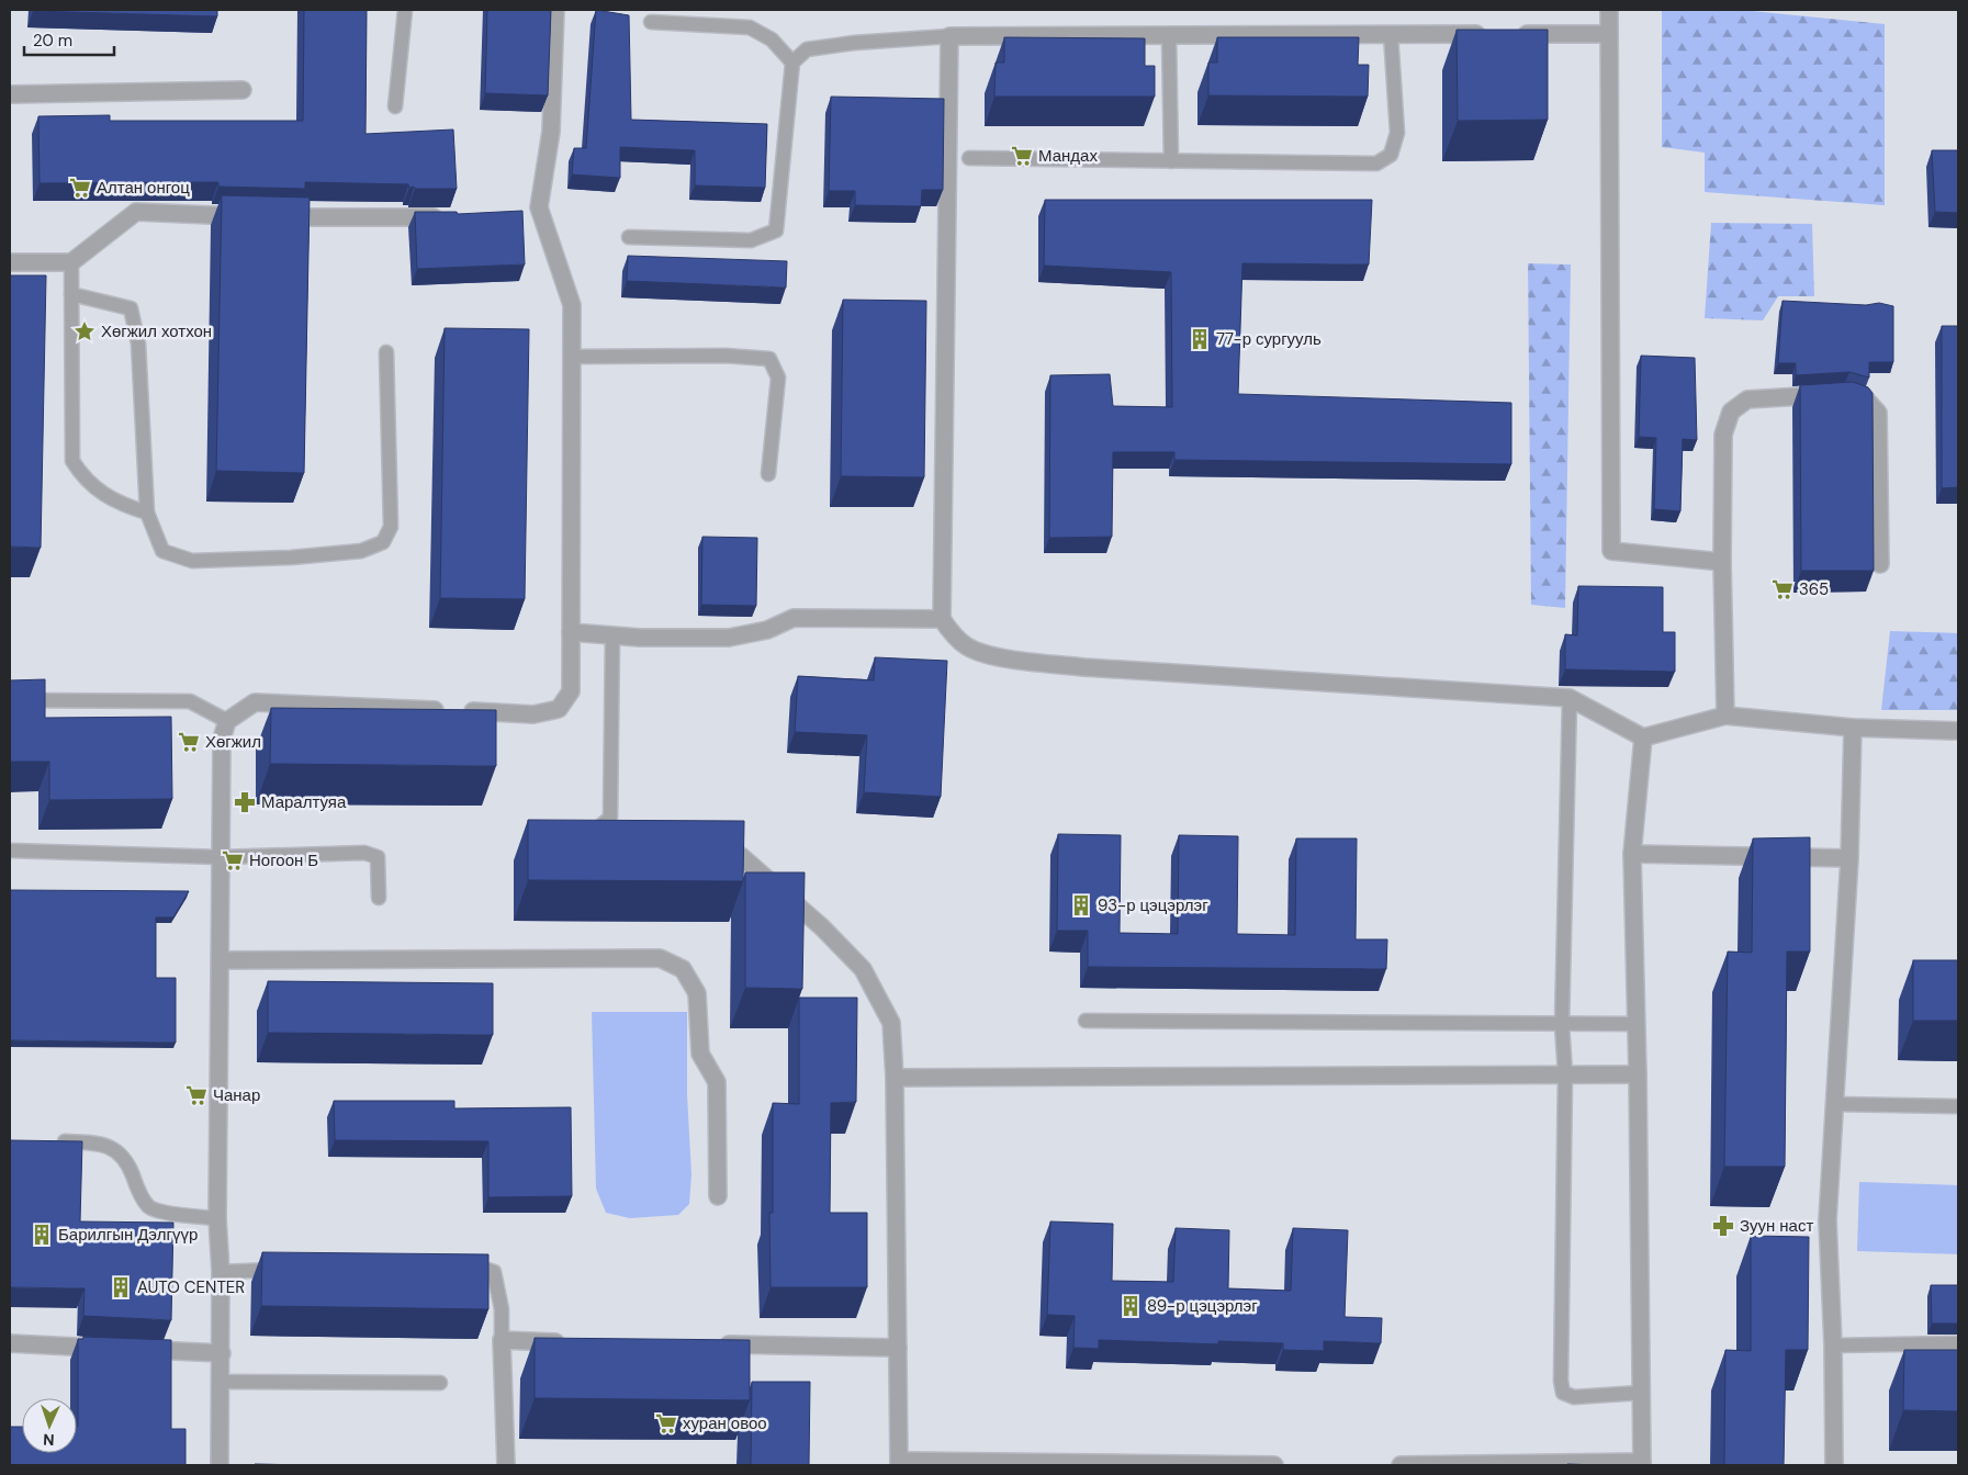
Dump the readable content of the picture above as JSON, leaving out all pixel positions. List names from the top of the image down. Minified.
{"places":{"supermarket":["Мандах","Алтан онгоц","365","Хөгжил","Ногоон Б","Чанар","хуран овоо"],"place":["Хөгжил хотхон"],"building":["77-р сургууль","93-р цэцэрлэг","Барилгын Дэлгүүр","AUTO CENTER","89-р цэцэрлэг"],"pharmacy":["Маралтуяа","Зуун наст"]},"scale_bar":"20 m","north":"bottom"}
